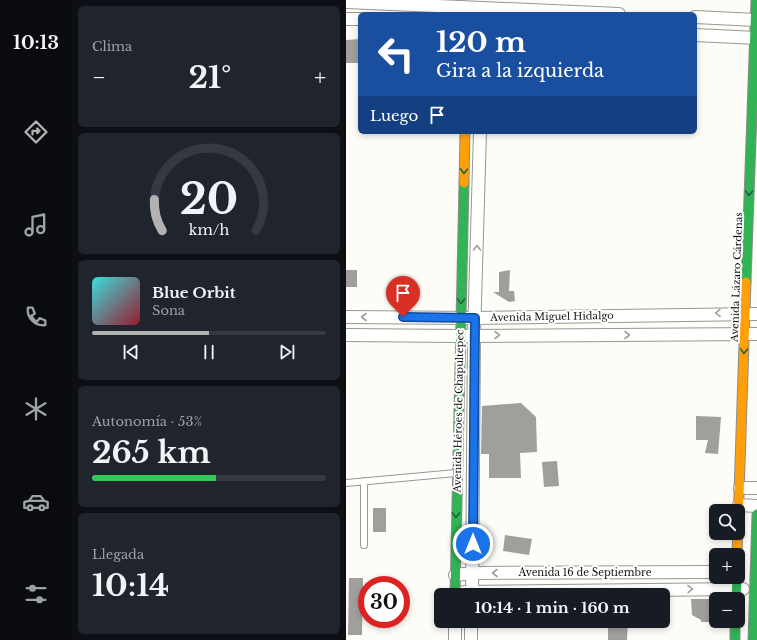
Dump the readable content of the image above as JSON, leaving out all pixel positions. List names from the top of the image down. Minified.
{"streets":{"main road":["Avenida Lázaro Cárdenas","Avenida Héroes de Chapultepec"],"street":["Avenida Miguel Hidalgo","Avenida 16 de Septiembre"]},"crossings":[["Avenida Lázaro Cárdenas","Avenida Miguel Hidalgo"],["Avenida Miguel Hidalgo","Avenida Héroes de Chapultepec"],["Avenida Héroes de Chapultepec","Avenida 16 de Septiembre"]],"one_way":["Avenida Lázaro Cárdenas"],"page":{"tabs":"10:13","tile":["Clima",["Autonomía · 53%","265 km"],["Llegada","10:14"]],"turn":["120 m","Gira a la izquierda"],"heat":["−","21°","+"],"then":"Luego","song":["Blue Orbit","Sona"],"map_buttons":["+","−"],"limit":"30","trip":"10:14 · 1 min · 160 m","gauge":["20","km/h"]}}
